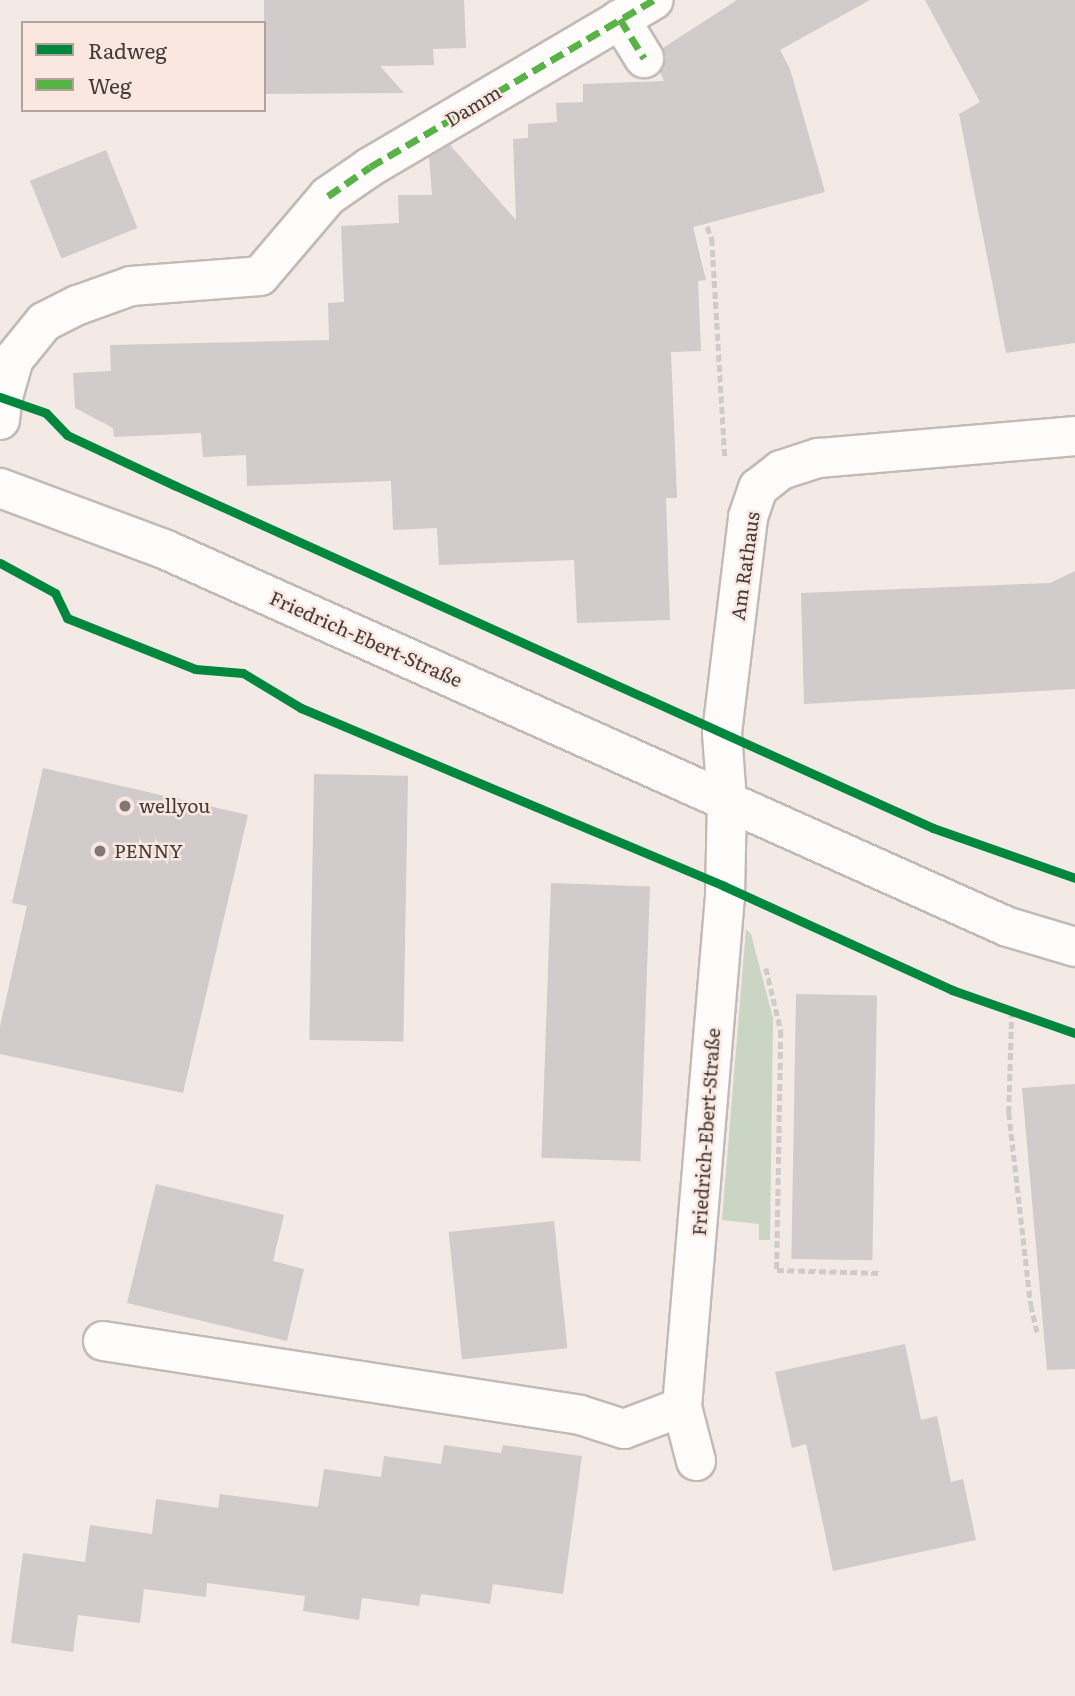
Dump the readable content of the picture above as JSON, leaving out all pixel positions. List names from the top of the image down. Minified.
{"streets":{"street":["Damm","Am Rathaus","Friedrich-Ebert-Straße"]},"crossings":[["Am Rathaus","Friedrich-Ebert-Straße"]],"places":["wellyou","PENNY"],"legend":["Radweg","Weg"]}
